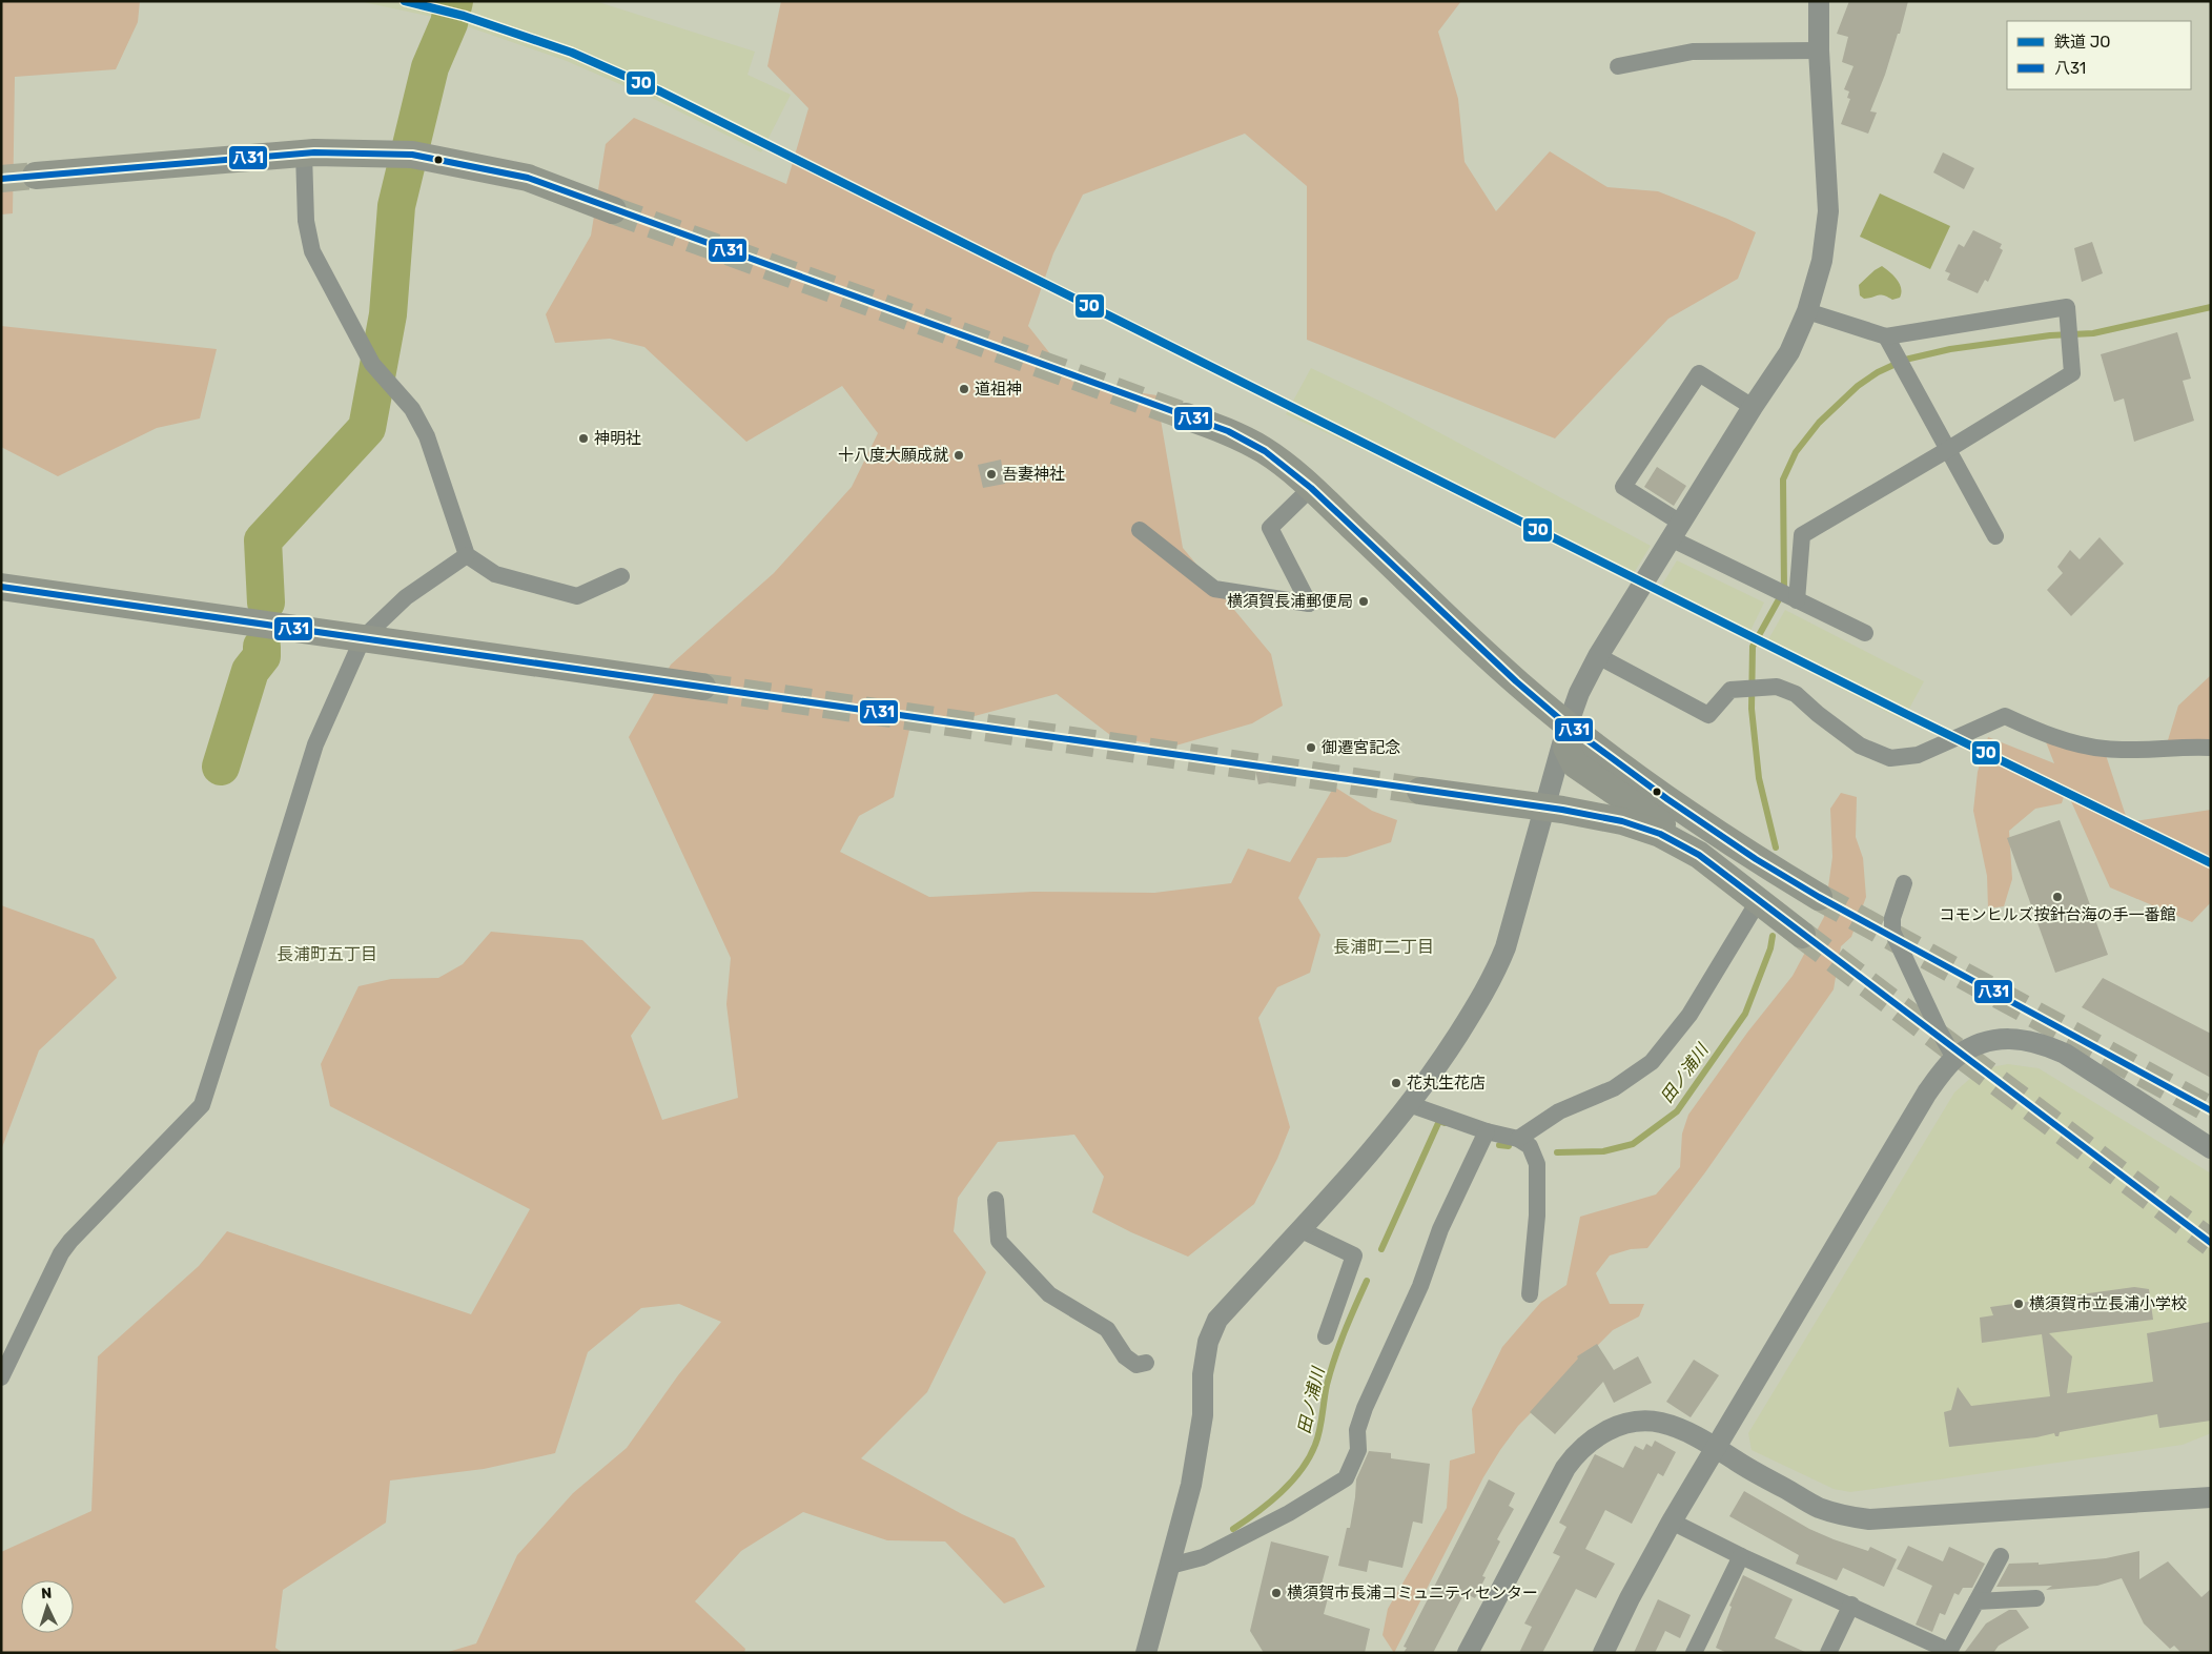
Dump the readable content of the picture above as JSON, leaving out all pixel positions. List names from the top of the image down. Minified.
{"districts":["長浦町二丁目","長浦町五丁目"],"water":["田ノ浦川"],"places":["道祖神","神明社","十八度大願成就","吾妻神社","横須賀長浦郵便局","御遷宮記念","コモンヒルズ按針台海の手一番館","花丸生花店","横須賀市立長浦小学校","横須賀市長浦コミュニティセンター"],"lines":["rail line JO","transit line 八31"],"legend":["鉄道 JO","八31"],"north":"top"}
